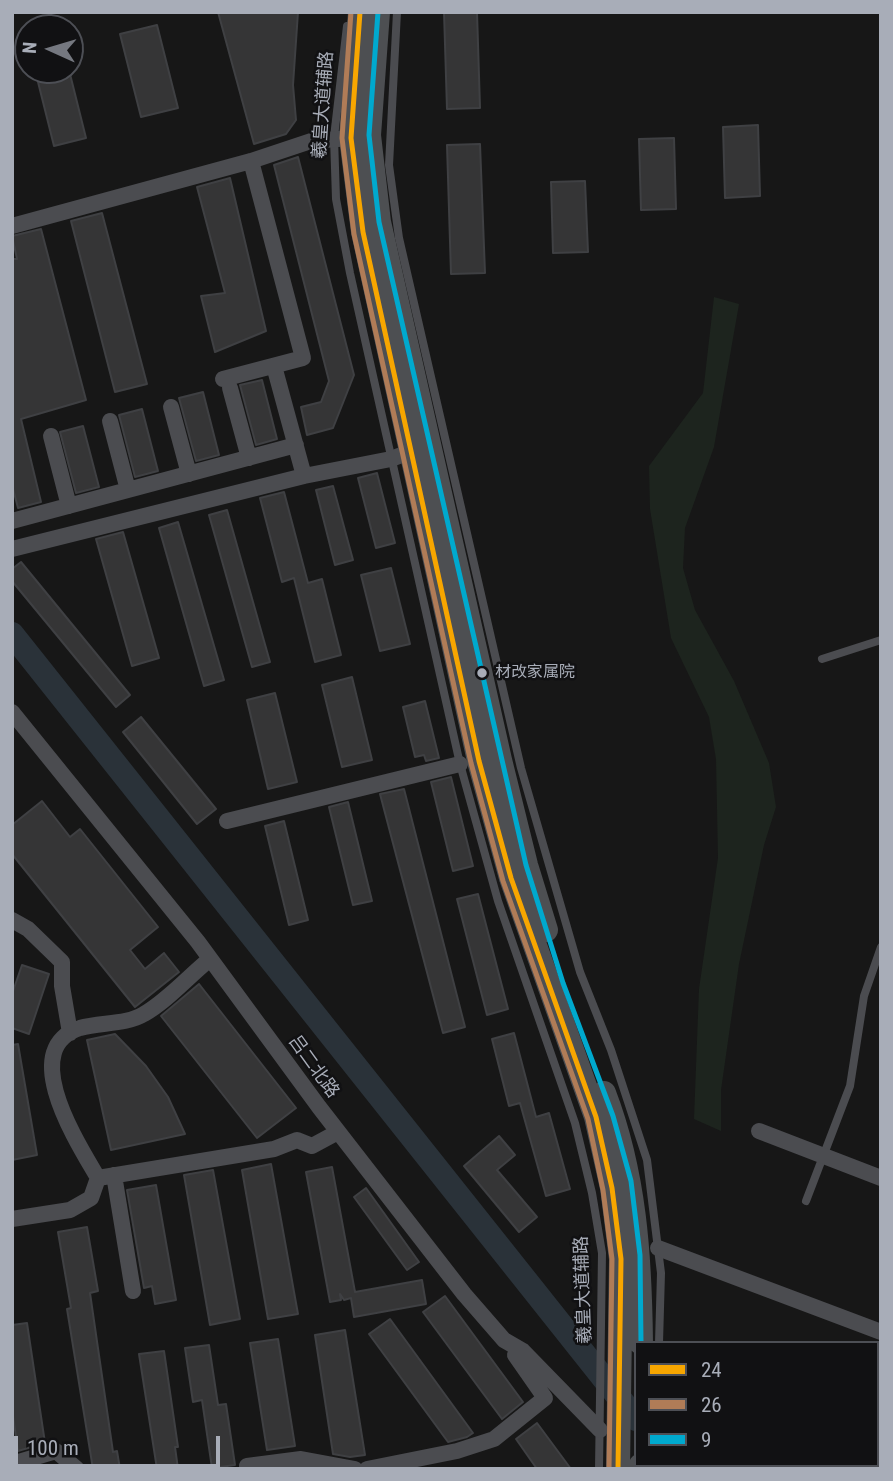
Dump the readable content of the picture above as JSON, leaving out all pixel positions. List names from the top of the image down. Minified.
{"streets":{"street":["吕二北路"],"lane":["羲皇大道辅路"]},"crossings":[["羲皇大道辅路","吕二北路"]],"places":["材改家属院"],"lines":["transit line 24","transit line 26","transit line 9"],"legend":["24","26","9"],"scale_bar":"100 m","north":"left"}
